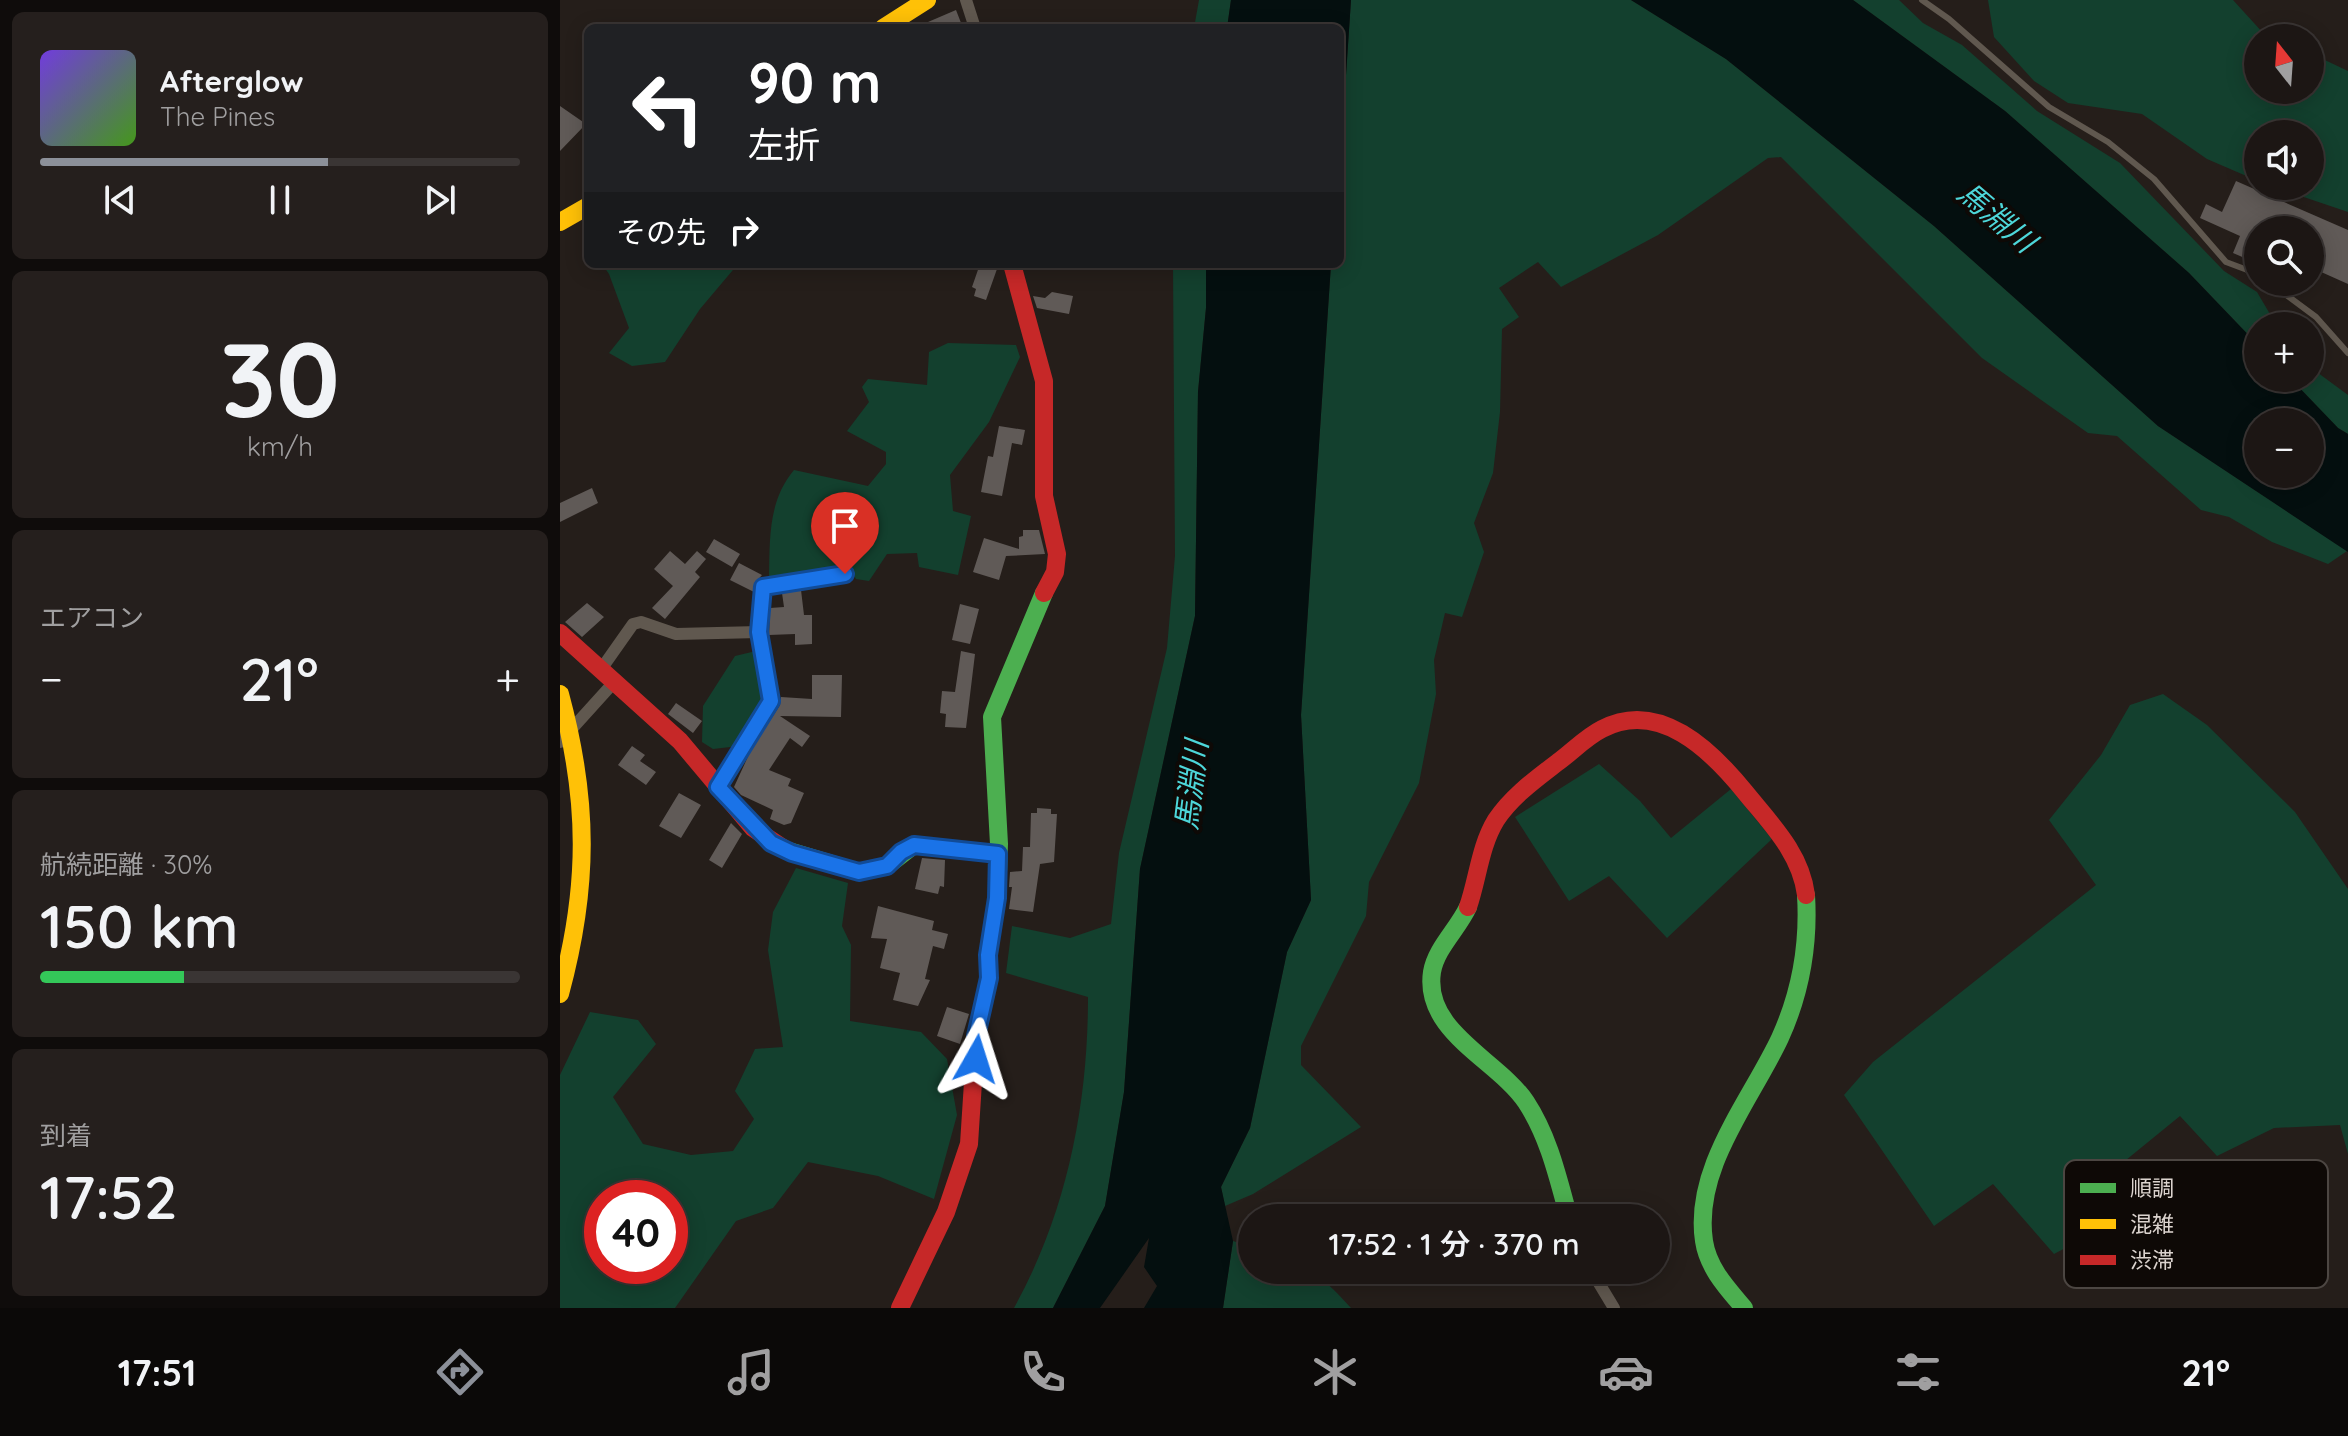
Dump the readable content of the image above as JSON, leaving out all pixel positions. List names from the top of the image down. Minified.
{"water":["馬淵川"],"legend":["順調","混雑","渋滞"],"north":"top","page":{"map_buttons":["+","−"],"turn":["90 m","左折"],"song":["Afterglow","The Pines"],"then":"その先","tile":[["30","km/h"],"エアコン",["航続距離 · 30%","150 km"],["到着","17:52"]],"heat":["−","21°","+"],"limit":"40","trip":"17:52 · 1 分 · 370 m","tabs":["17:51","21°"]}}
